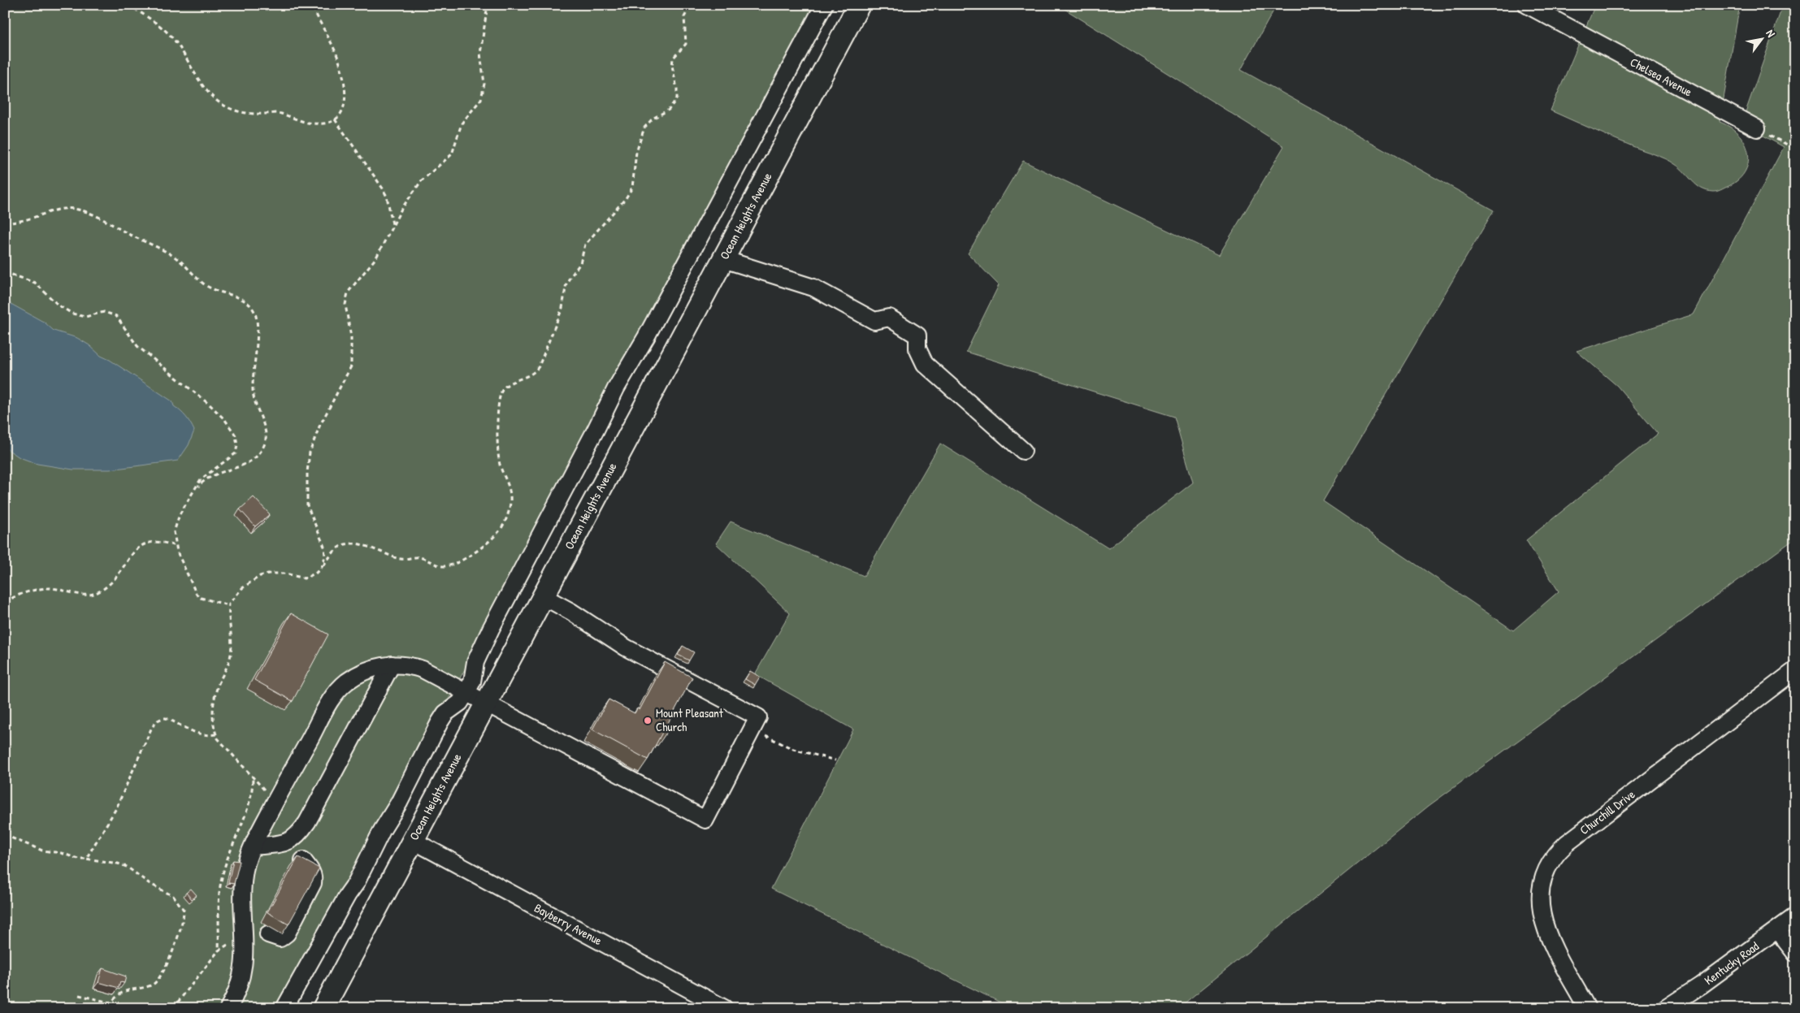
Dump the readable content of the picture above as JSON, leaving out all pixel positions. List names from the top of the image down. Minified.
{"streets":{"main road":["Ocean Heights Avenue"],"street":["Chelsea Avenue","Churchill Drive","Bayberry Avenue","Kentucky Road"]},"crossings":[["Ocean Heights Avenue","Bayberry Avenue"]],"places":["Mount Pleasant Church"],"north":"top right"}
